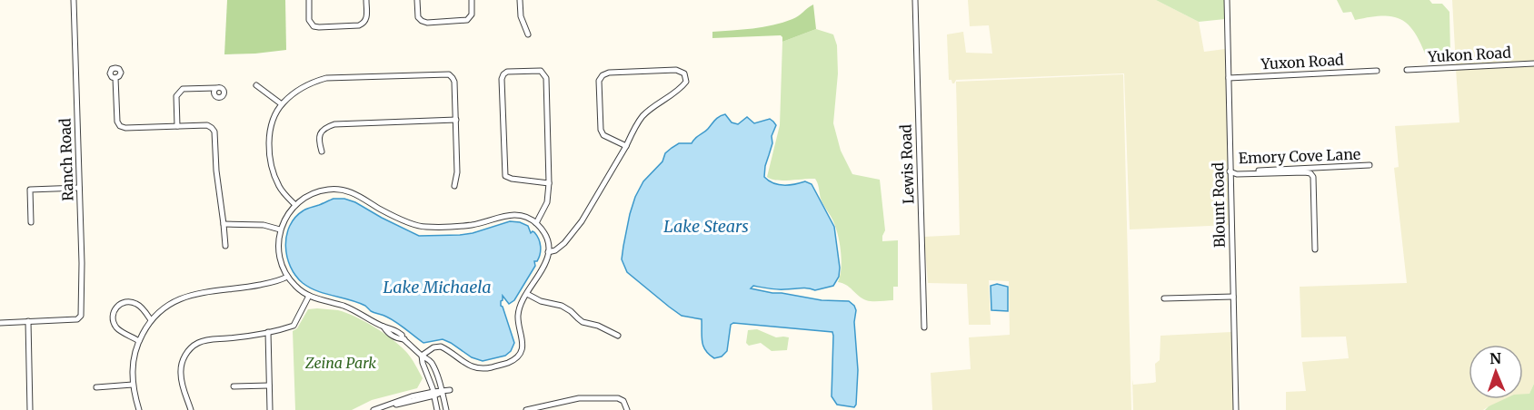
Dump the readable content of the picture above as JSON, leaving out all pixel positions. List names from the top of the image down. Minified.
{"streets":{"street":["Yukon Road","Yuxon Road","Emory Cove Lane","Ranch Road","Lewis Road","Blount Road"]},"crossings":[["Yuxon Road","Blount Road"],["Emory Cove Lane","Blount Road"]],"water":["Lake Stears","Lake Michaela"],"parks":["Zeina Park"],"north":"top"}
